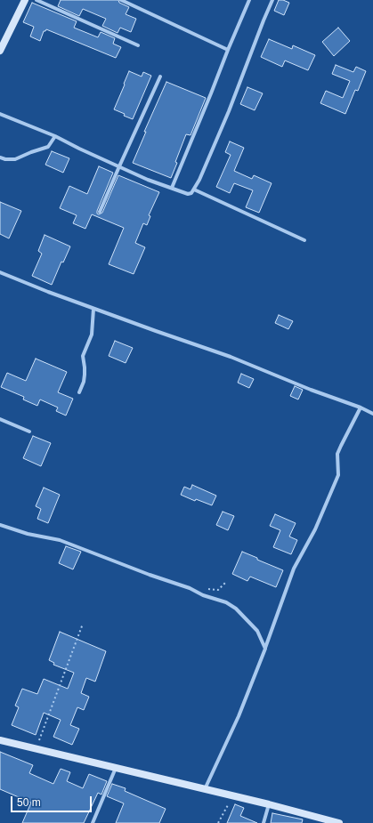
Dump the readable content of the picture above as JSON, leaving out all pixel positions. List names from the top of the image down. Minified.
{"scale_bar":"50 m"}
